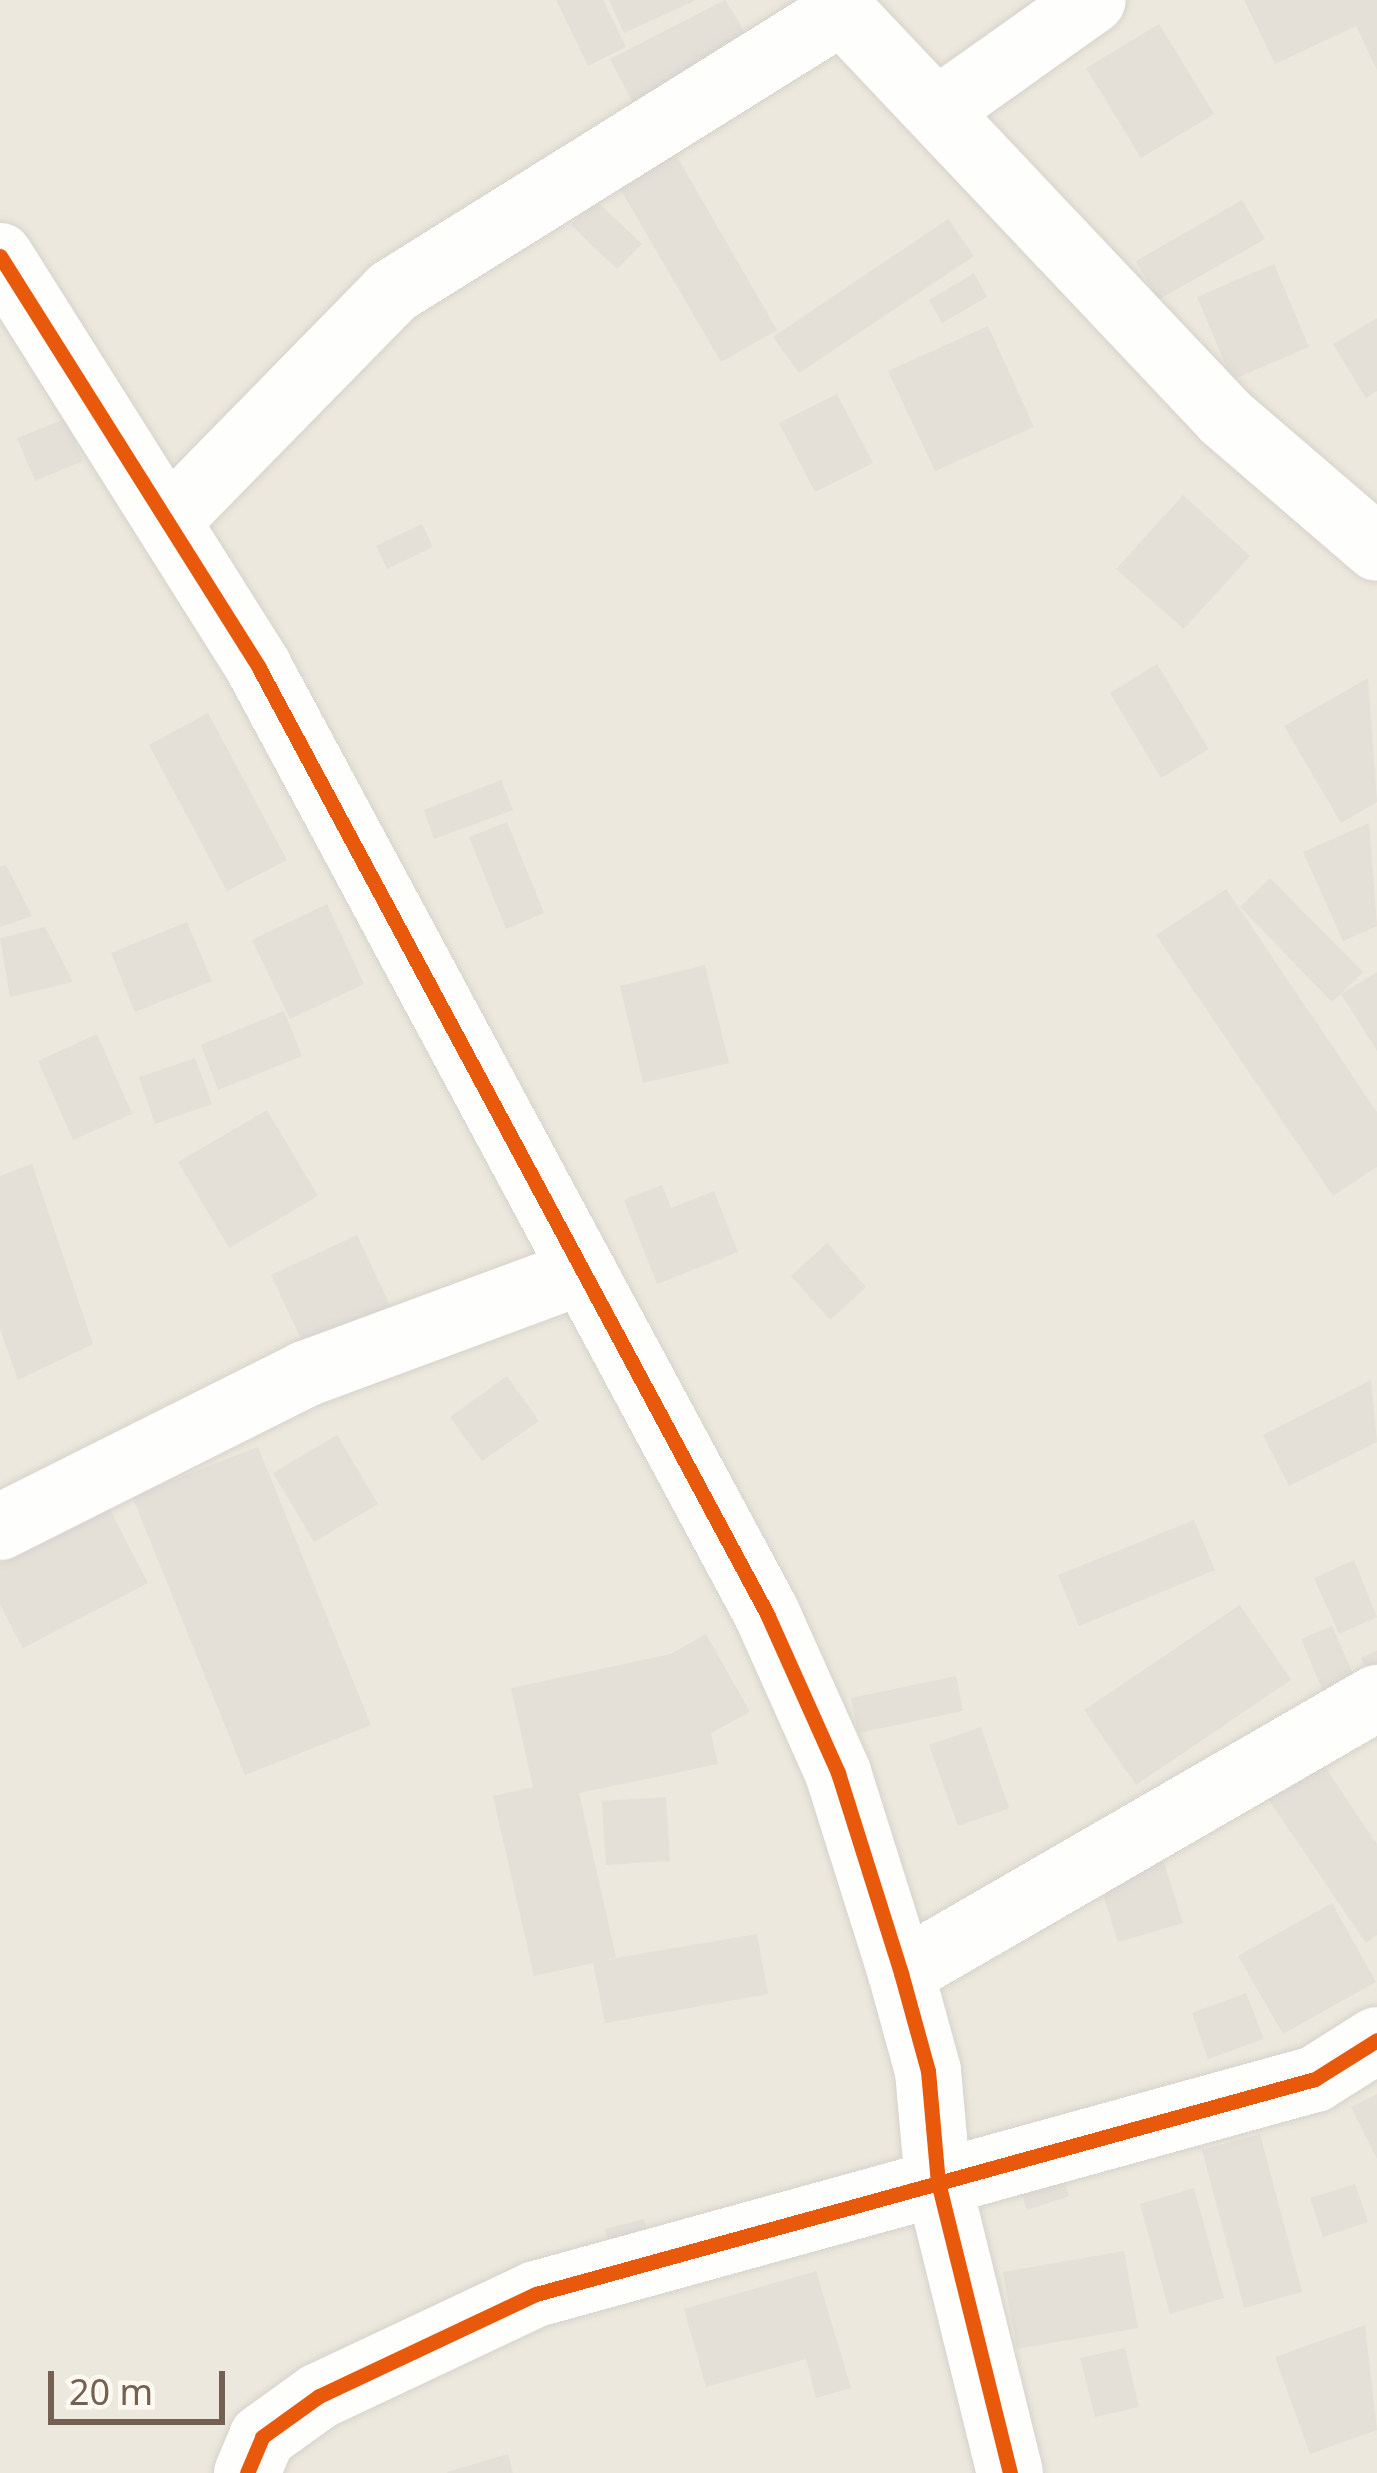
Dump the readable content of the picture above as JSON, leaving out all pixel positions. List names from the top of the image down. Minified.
{"scale_bar":"20 m"}
